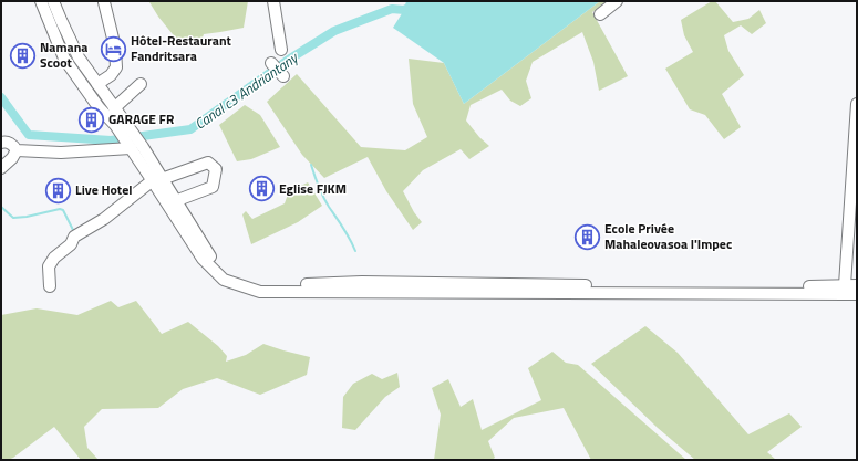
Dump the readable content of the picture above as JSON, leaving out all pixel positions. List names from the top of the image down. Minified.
{"water":["Canal c3 Andriantany"],"places":{"hotel":["Hôtel-Restaurant Fandritsara"],"building":["Namana Scoot","GARAGE FR","Eglise FJKM","Live Hotel","Ecole Privée Mahaleovasoa l'Impec"]}}
